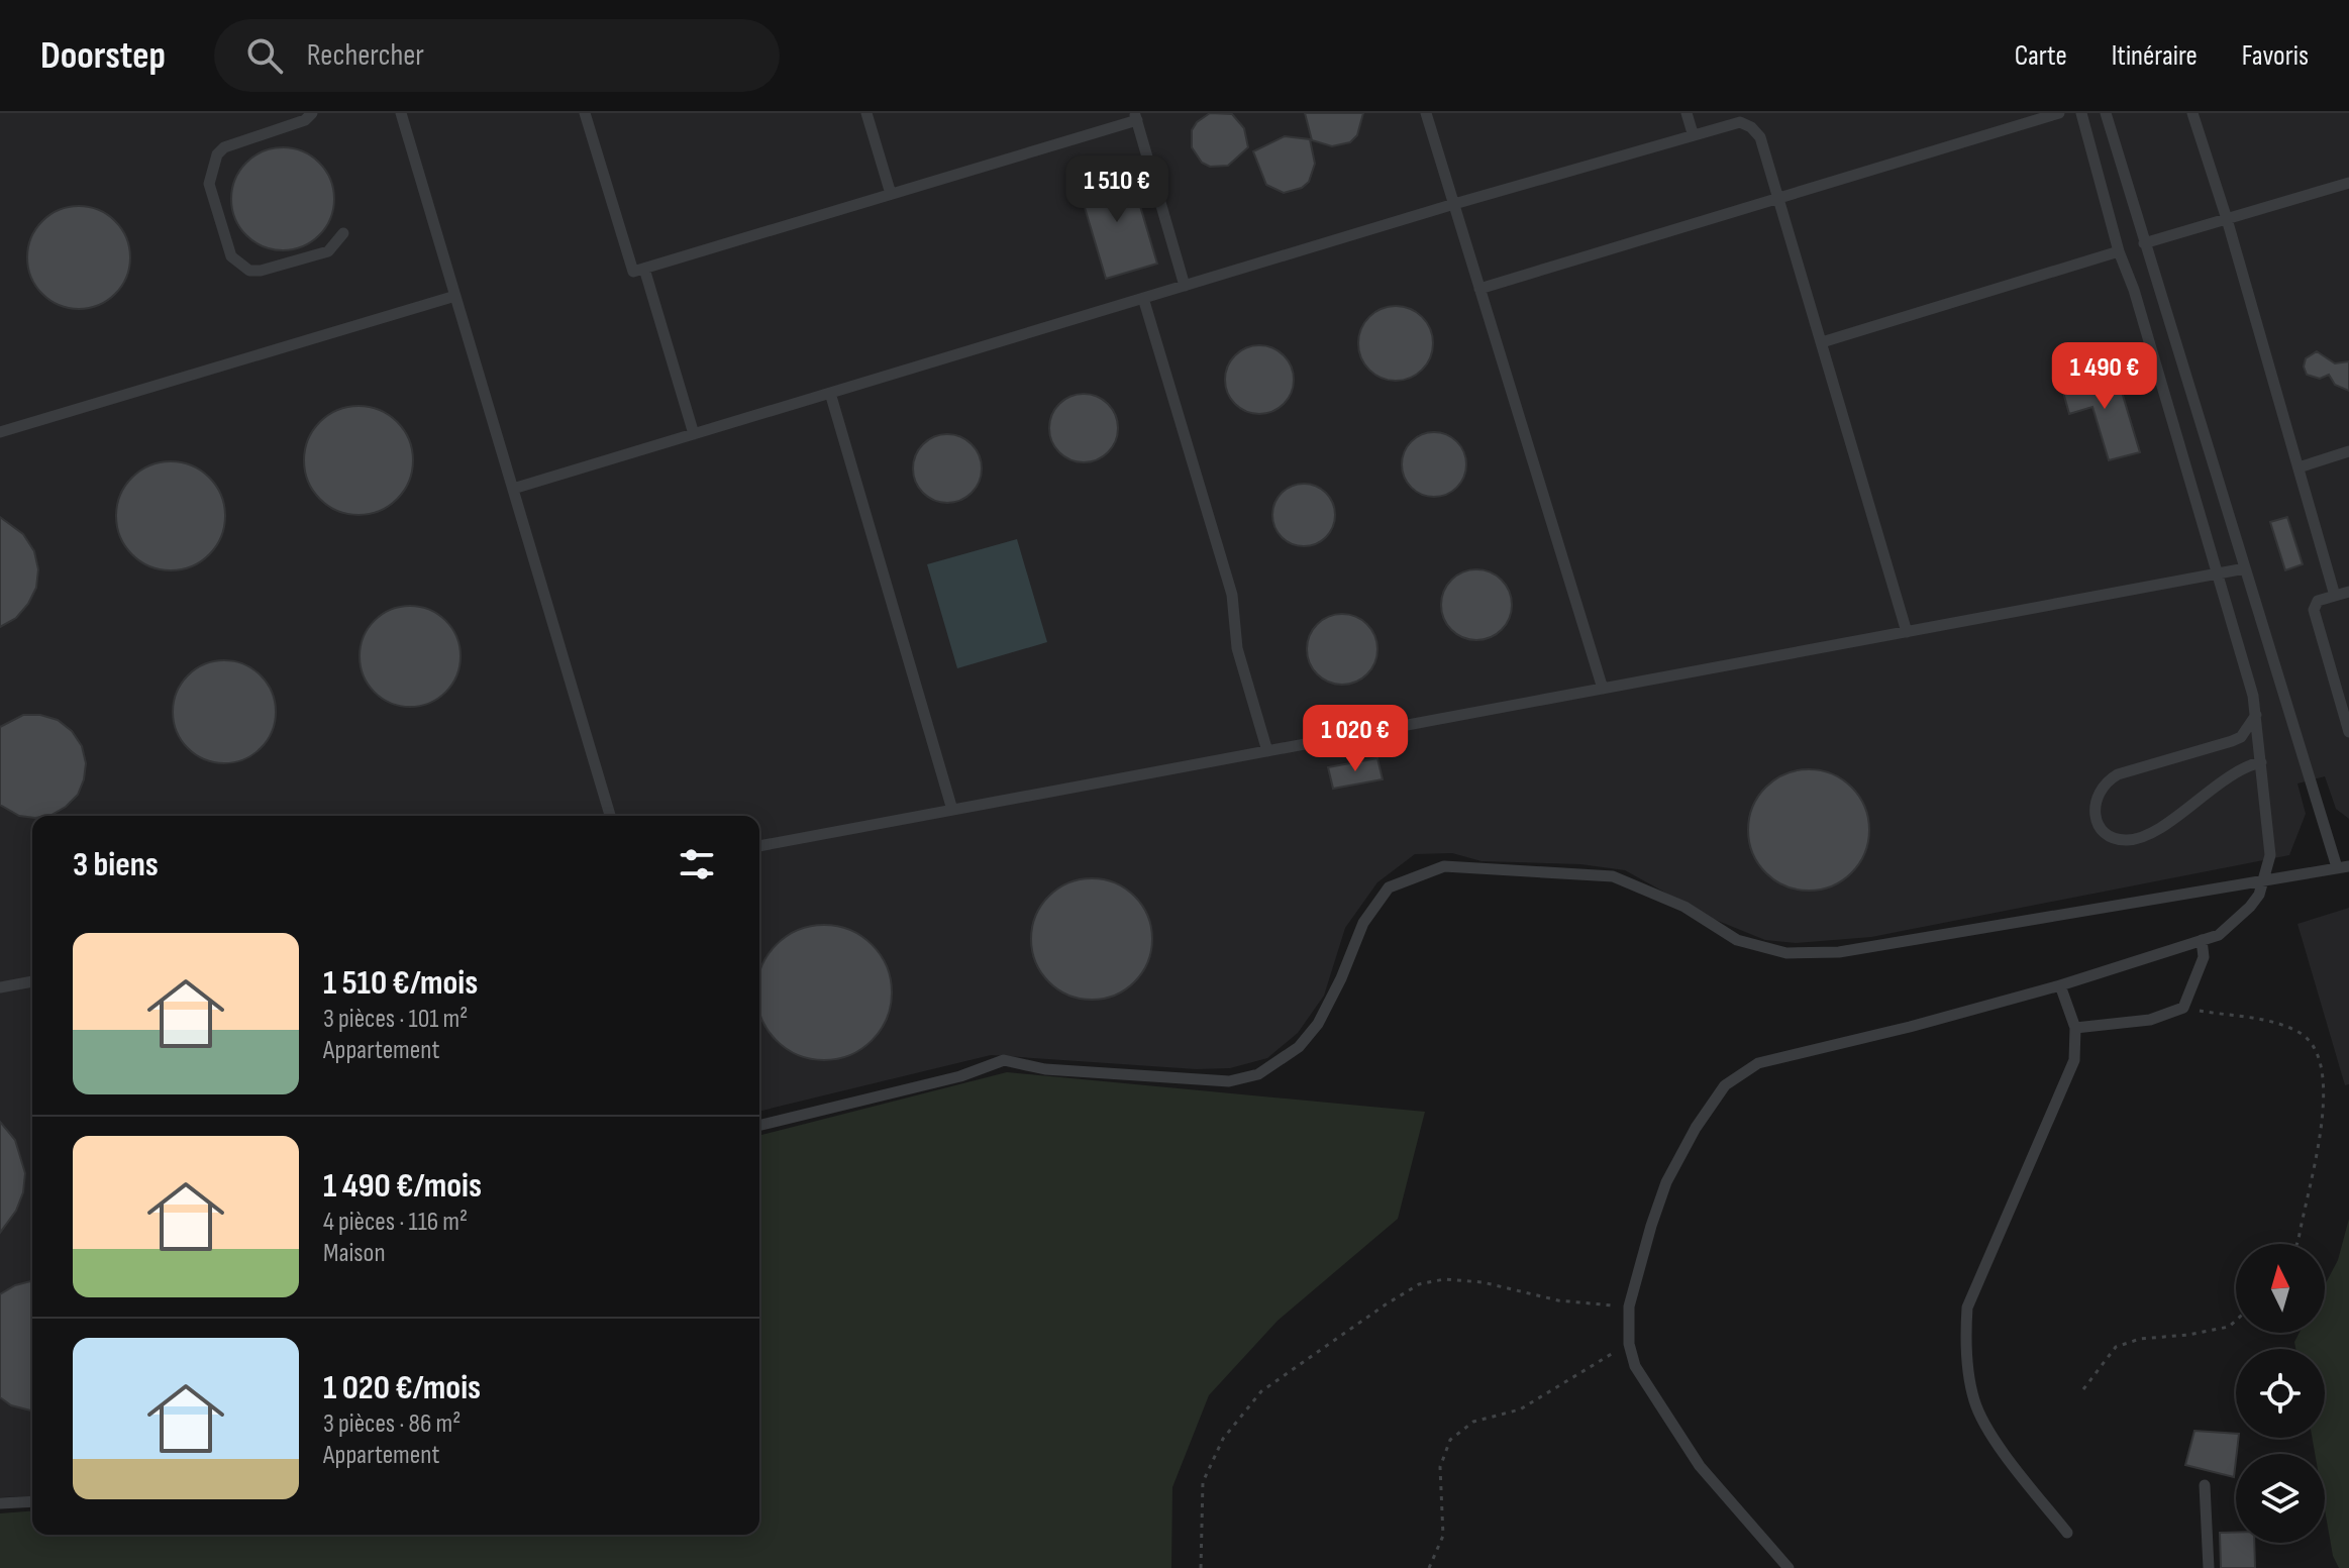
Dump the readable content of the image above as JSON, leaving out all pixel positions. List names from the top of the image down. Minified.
{"north":"top","page":{"header":"Doorstep","search":"Rechercher","nav":["Carte","Itinéraire","Favoris"],"price":["1 510 €","1 490 €","1 020 €"],"heading":"3 biens","list":[{"name":"1 510 €/mois","note":"3 pièces · 101 m² · Appartement"},{"name":"1 490 €/mois","note":"4 pièces · 116 m² · Maison"},{"name":"1 020 €/mois","note":"3 pièces · 86 m² · Appartement"}]}}
